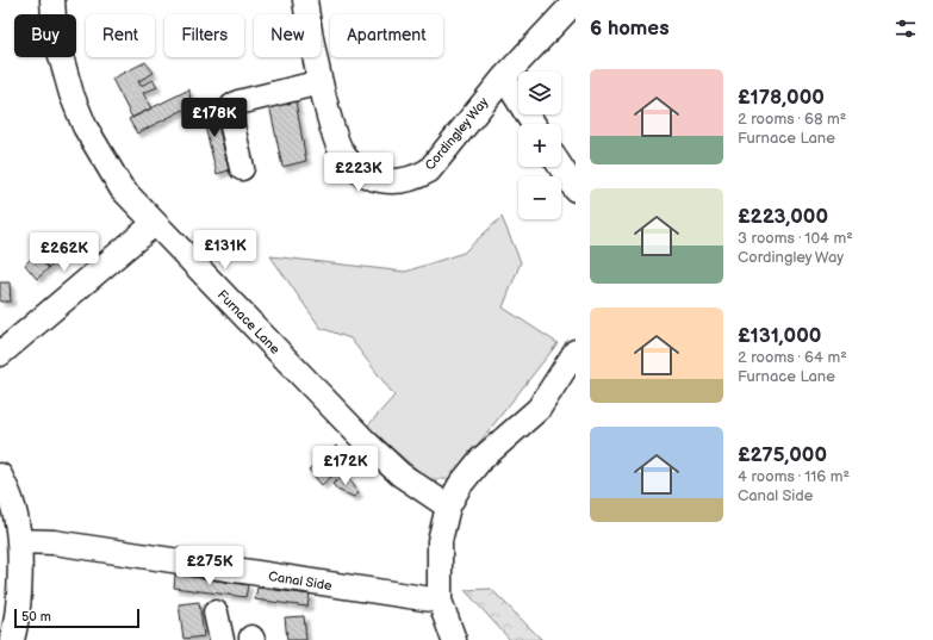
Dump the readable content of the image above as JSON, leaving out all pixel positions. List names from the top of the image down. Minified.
{"streets":{"street":["Cordingley Way","Furnace Lane","Canal Side"]},"scale_bar":"50 m","page":{"heading":"6 homes","chip":["Buy","Rent","Filters","New","Apartment"],"list":[{"name":"£178,000","note":"2 rooms · 68 m² · Furnace Lane"},{"name":"£223,000","note":"3 rooms · 104 m² · Cordingley Way"},{"name":"£131,000","note":"2 rooms · 64 m² · Furnace Lane"},{"name":"£275,000","note":"4 rooms · 116 m² · Canal Side"}],"map_buttons":["+","−"],"price":["£178K","£223K","£131K","£262K","£172K","£275K"],"scale":"50 m"}}
